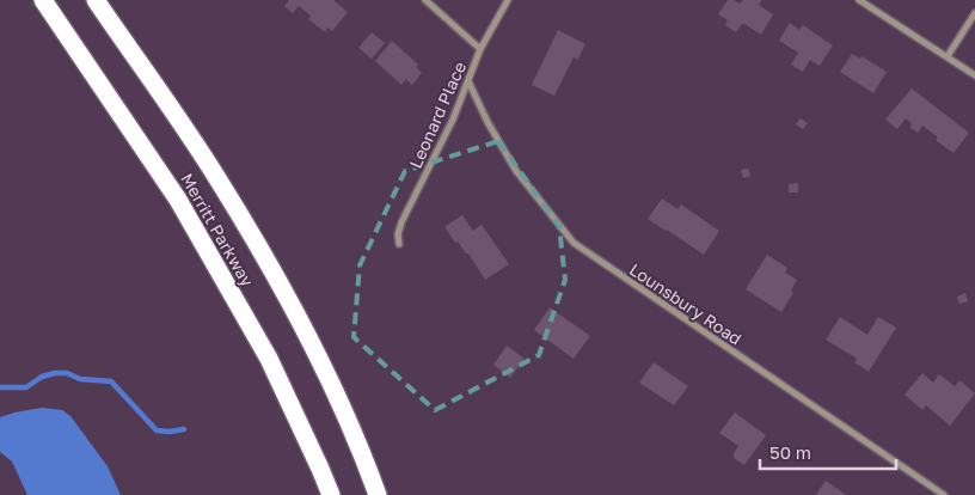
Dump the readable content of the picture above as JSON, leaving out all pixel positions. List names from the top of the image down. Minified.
{"streets":{"highway":["Merritt Parkway"],"street":["Leonard Place","Lounsbury Road"]},"crossings":[["Leonard Place","Lounsbury Road"]],"scale_bar":"50 m"}
